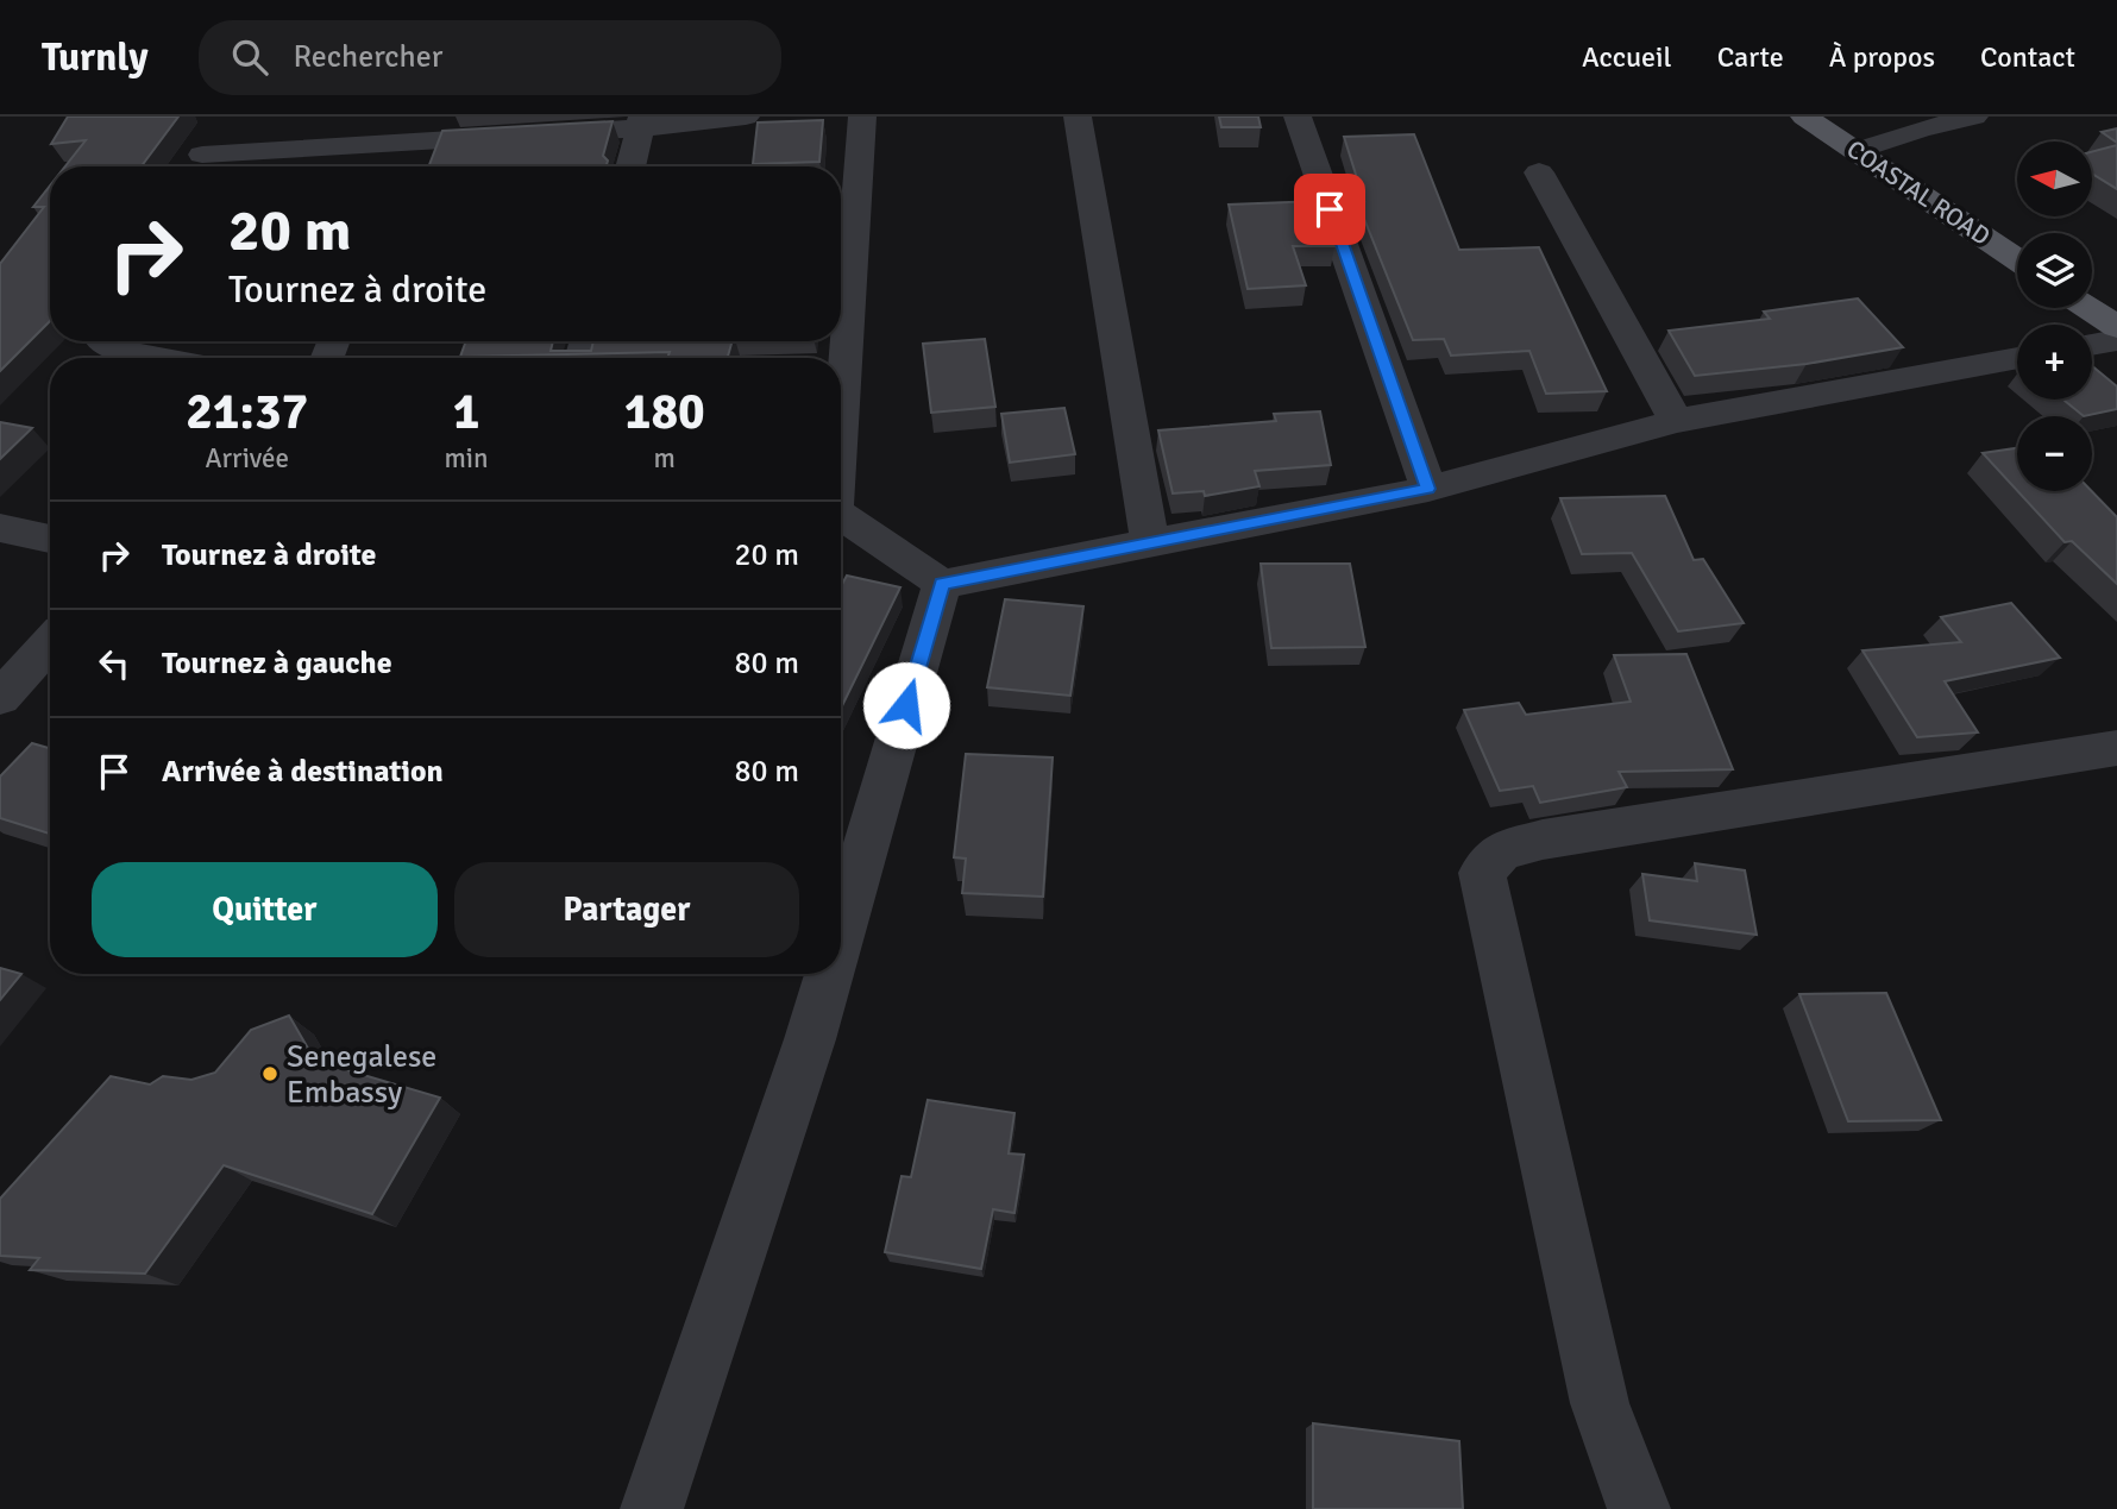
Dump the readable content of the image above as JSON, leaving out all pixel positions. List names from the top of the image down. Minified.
{"streets":{"main road":["COASTAL ROAD"]},"places":["Senegalese Embassy"],"north":"left","page":{"header":"Turnly","search":"Rechercher","nav":["Accueil","Carte","À propos","Contact"],"map_buttons":["+","−"],"turn":["20 m","Tournez à droite"],"eta":["21:37","Arrivée","1","min","180","m"],"list":[{"name":"Tournez à droite","value":"20 m"},{"name":"Tournez à gauche","value":"80 m"},{"name":"Arrivée à destination","value":"80 m"}],"buttons":["Quitter","Partager"]}}
